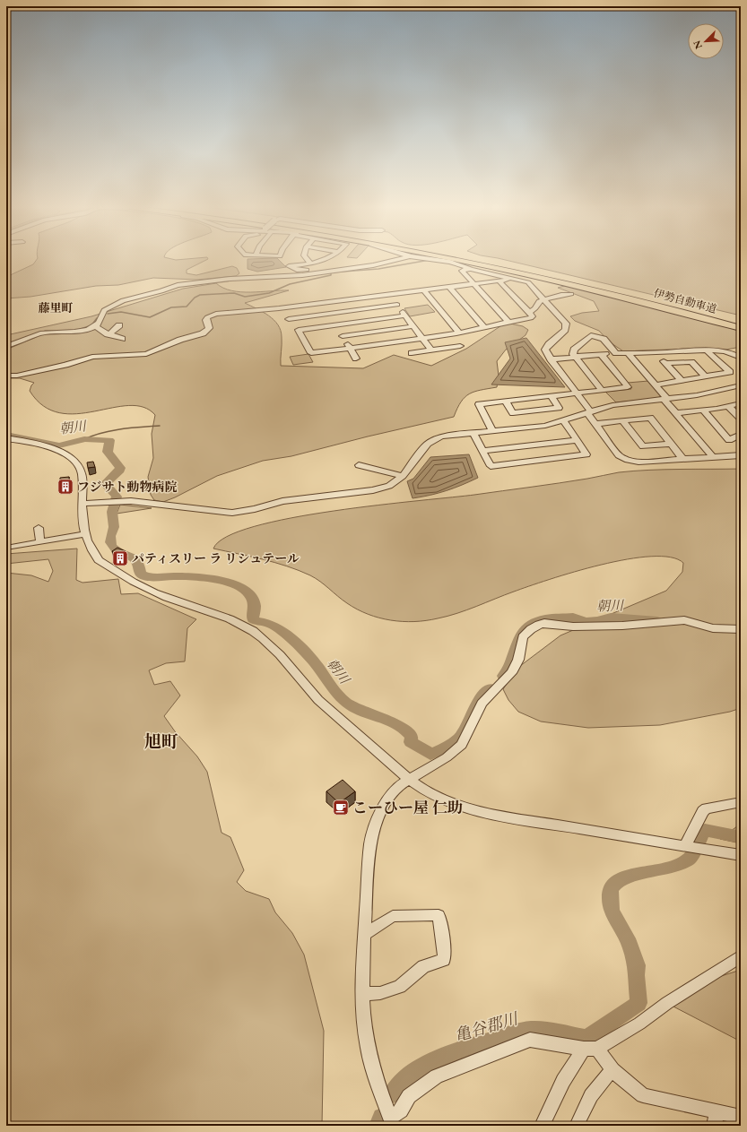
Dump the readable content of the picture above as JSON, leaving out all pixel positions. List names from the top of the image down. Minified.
{"streets":{"highway":["伊勢自動車道"]},"districts":["藤里町","旭町"],"water":["朝川","亀谷郡川"],"places":{"building":["フジサト動物病院","パティスリー ラ リシュテール"],"cafe":["こーひー屋 仁助"]},"north":"bottom left"}
